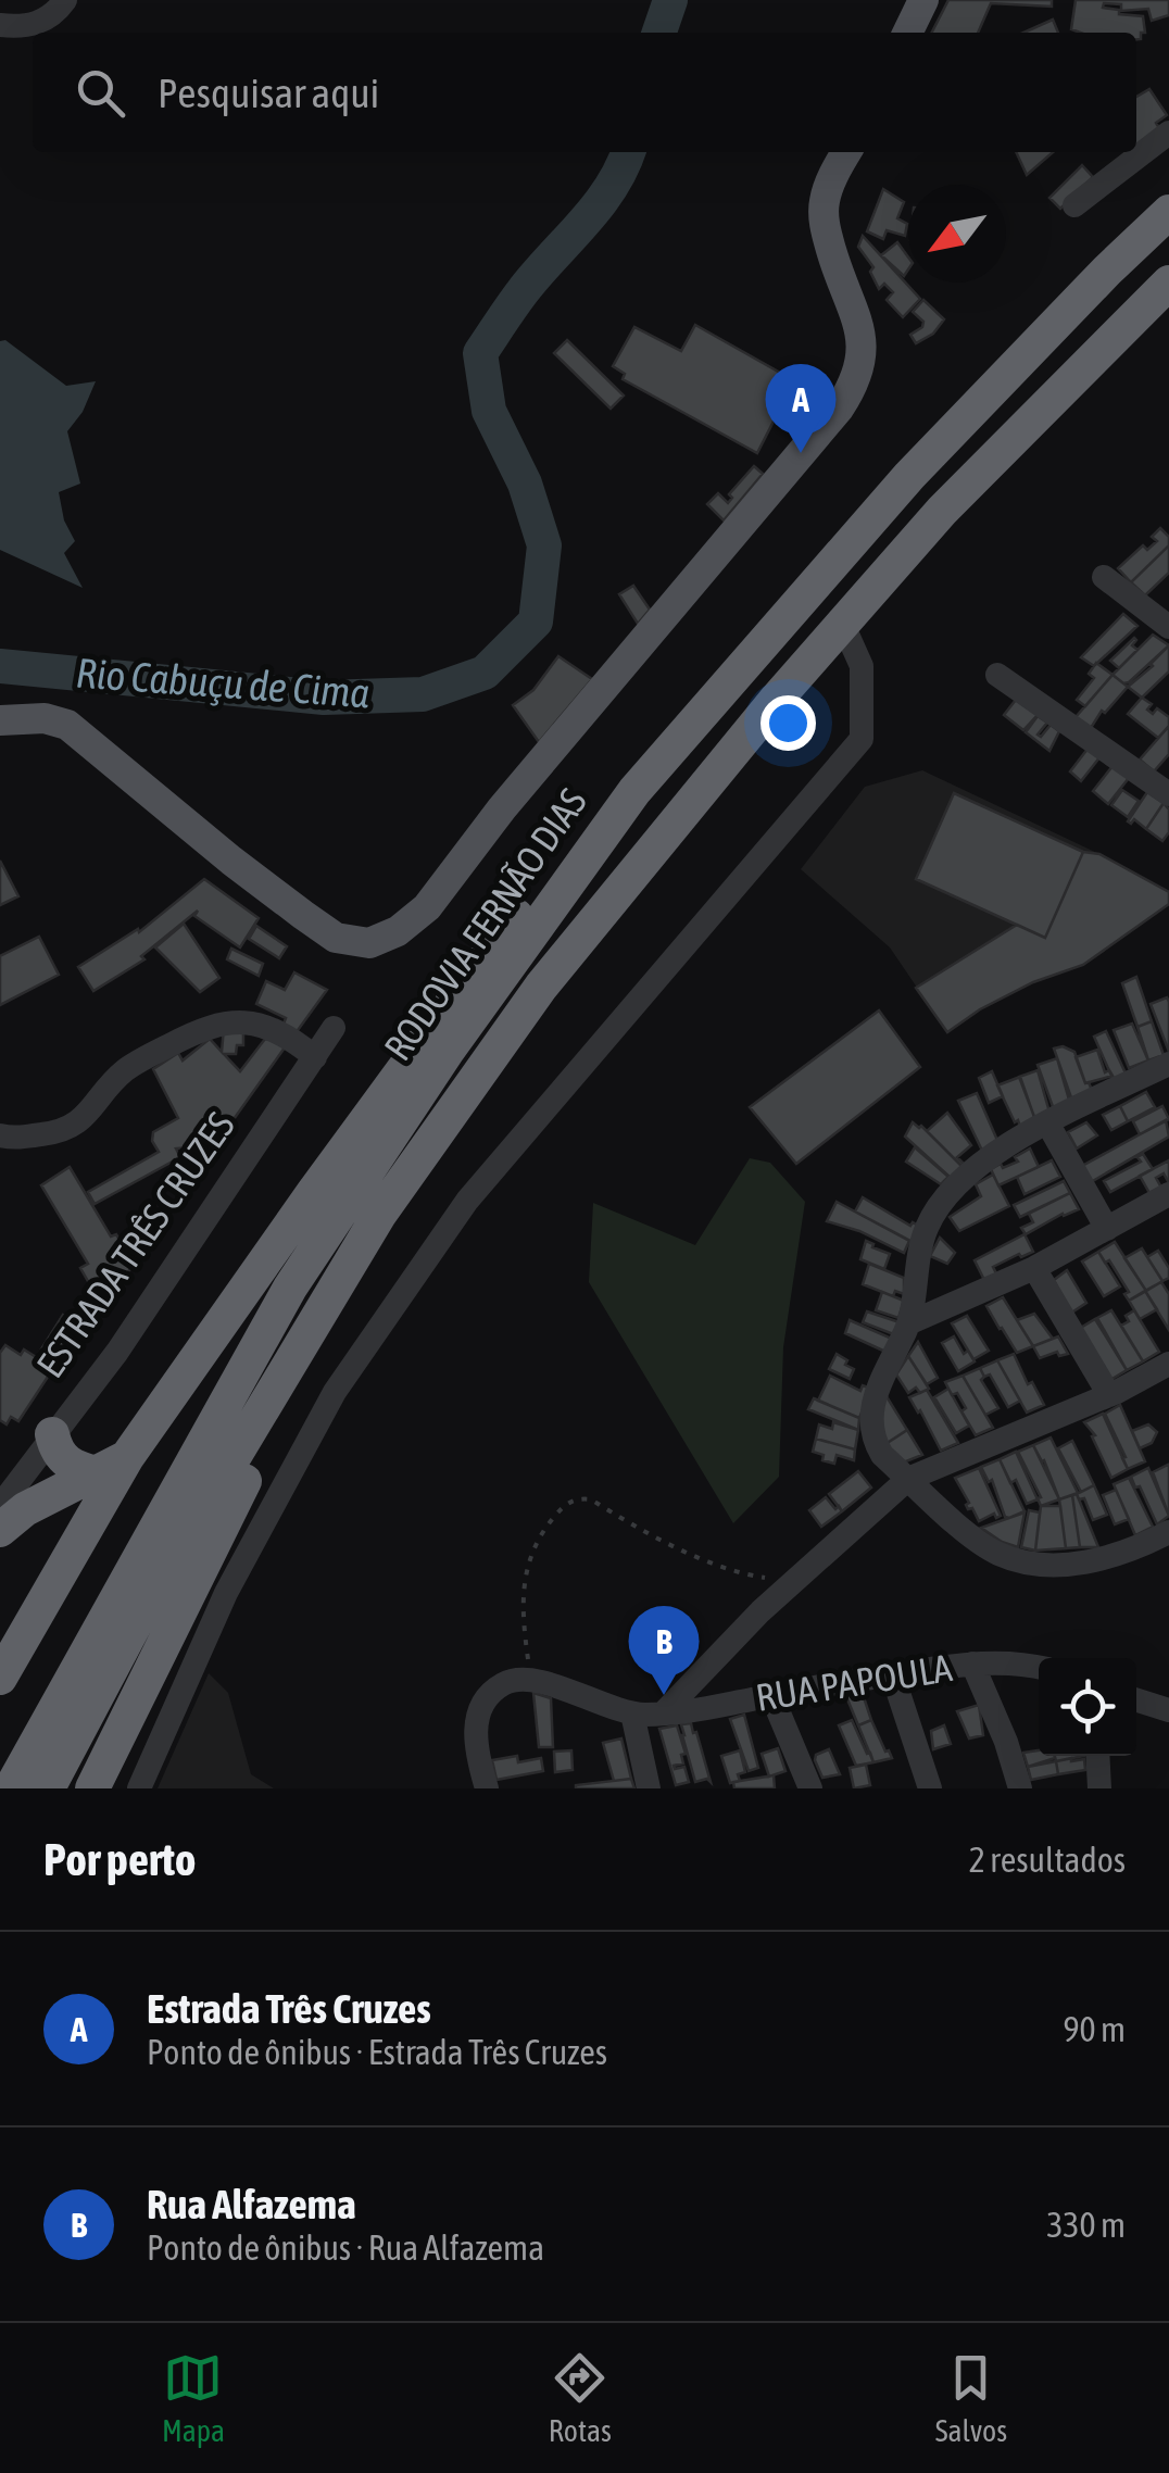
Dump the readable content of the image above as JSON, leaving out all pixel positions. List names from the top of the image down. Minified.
{"streets":{"highway":["RODOVIA FERNÃO DIAS"],"street":["ESTRADA TRÊS CRUZES","RUA PAPOULA"]},"water":["Rio Cabuçu de Cima"],"north":"bottom left","page":{"search":"Pesquisar aqui","pins":["A","B"],"heading":["Por perto","2 resultados"],"list":[{"mark":"A","name":"Estrada Três Cruzes","note":"Ponto de ônibus · Estrada Três Cruzes","value":"90 m"},{"mark":"B","name":"Rua Alfazema","note":"Ponto de ônibus · Rua Alfazema","value":"330 m"}],"nav":["Mapa","Rotas","Salvos"]}}
